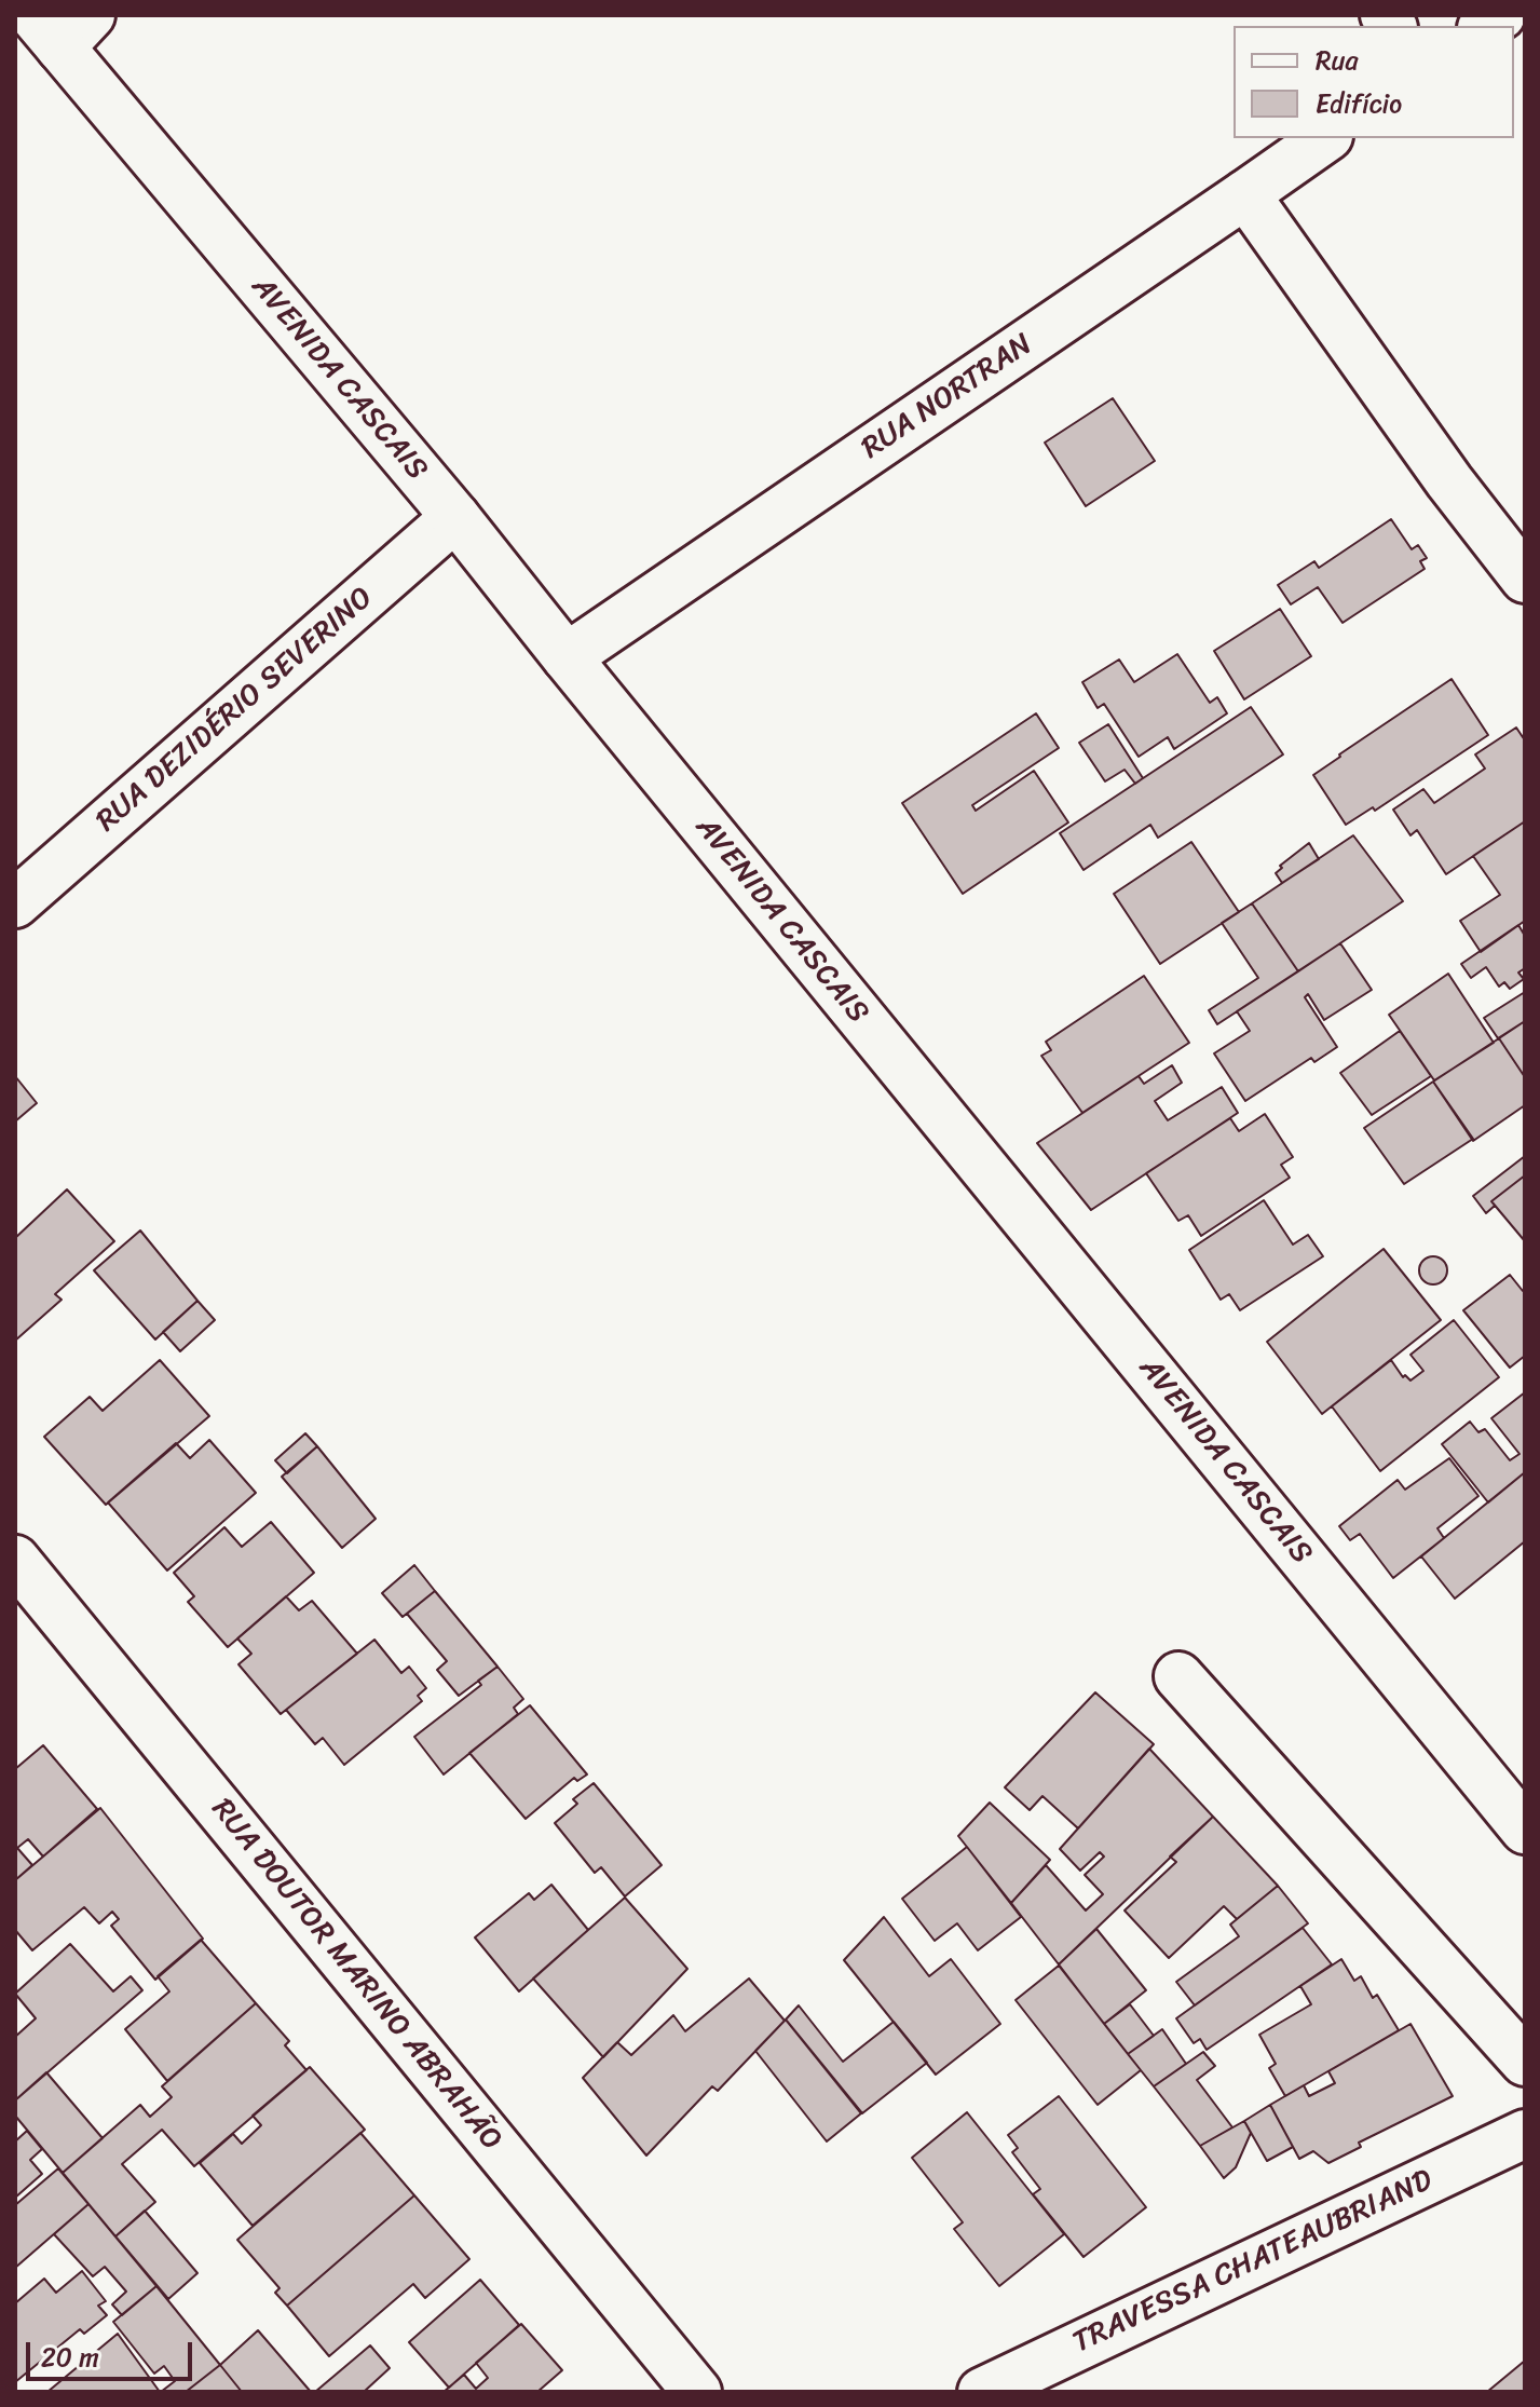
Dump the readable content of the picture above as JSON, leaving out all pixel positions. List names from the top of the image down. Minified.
{"streets":{"street":["AVENIDA CASCAIS","RUA NORTRAN","RUA DEZIDÉRIO SEVERINO","RUA DOUTOR MARINO ABRAHÃO","TRAVESSA CHATEAUBRIAND"]},"crossings":[["AVENIDA CASCAIS","RUA NORTRAN"],["AVENIDA CASCAIS","RUA DEZIDÉRIO SEVERINO"]],"legend":["Rua","Edifício"],"scale_bar":"20 m"}
